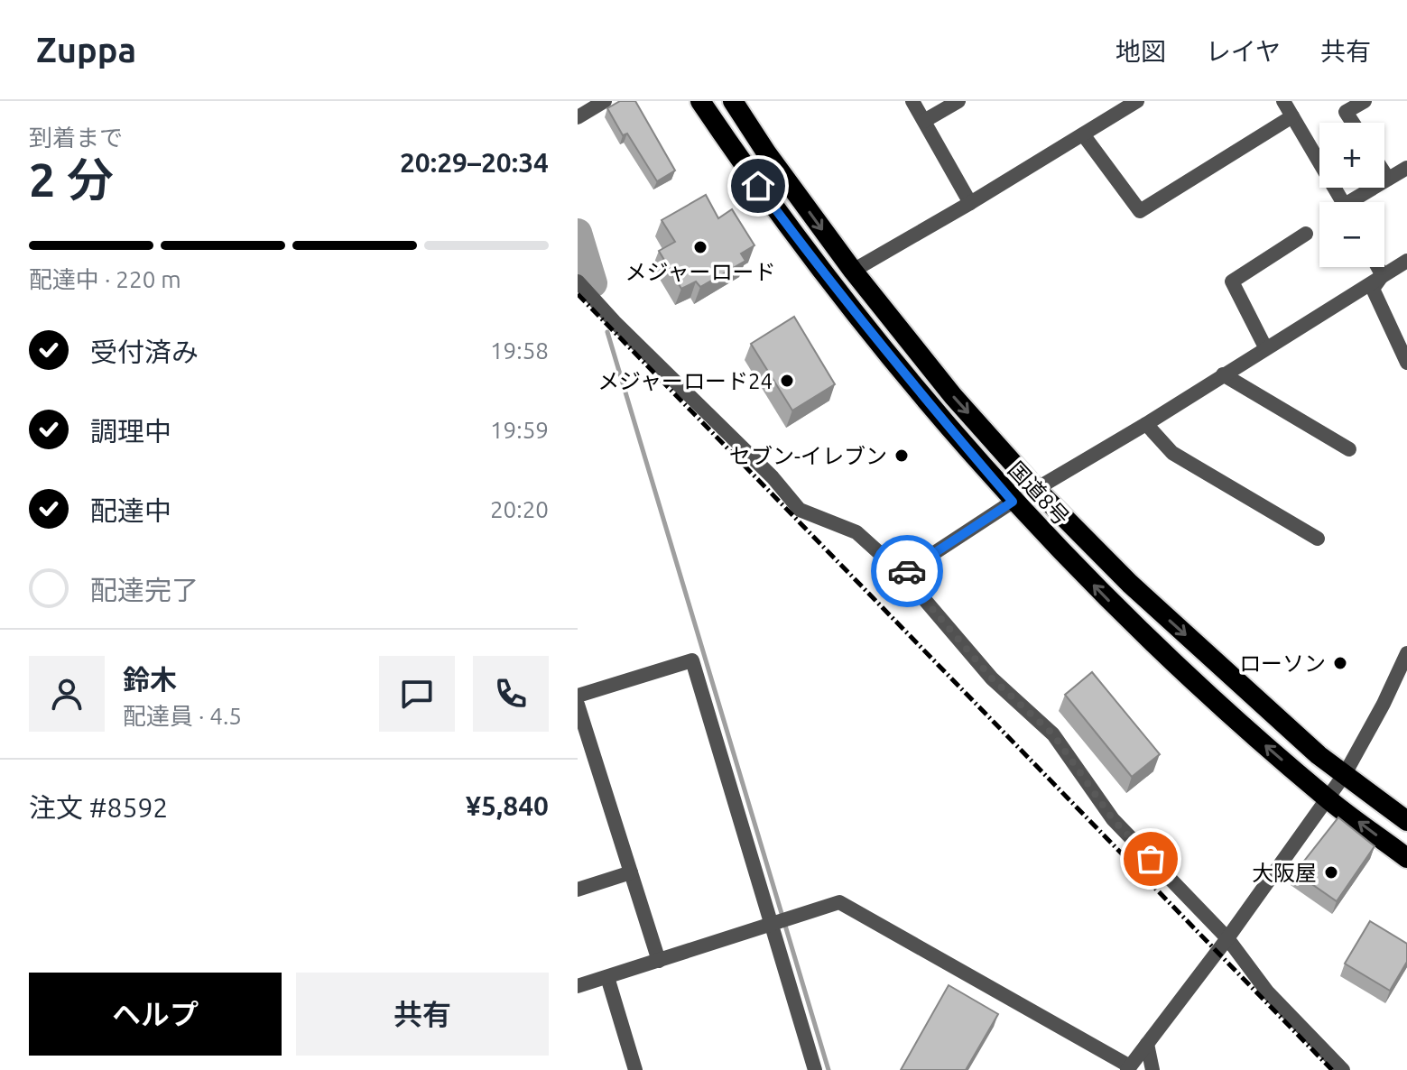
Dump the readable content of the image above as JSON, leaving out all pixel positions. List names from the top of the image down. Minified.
{"streets":{"highway":["国道8号"]},"places":["メジャーロード","メジャーロード24","セブン-イレブン","ローソン","大阪屋"],"page":{"header":"Zuppa","nav":["地図","レイヤ","共有"],"heading":["2 分","到着まで","20:29–20:34"],"panel":["鈴木","配達員 · 4.5","注文 #8592","¥5,840"],"map_buttons":["+","−"],"bar":"配達中 · 220 m","list":[["受付済み","19:58"],["調理中","19:59"],["配達中","20:20"],"配達完了"],"buttons":["ヘルプ","共有"]}}
